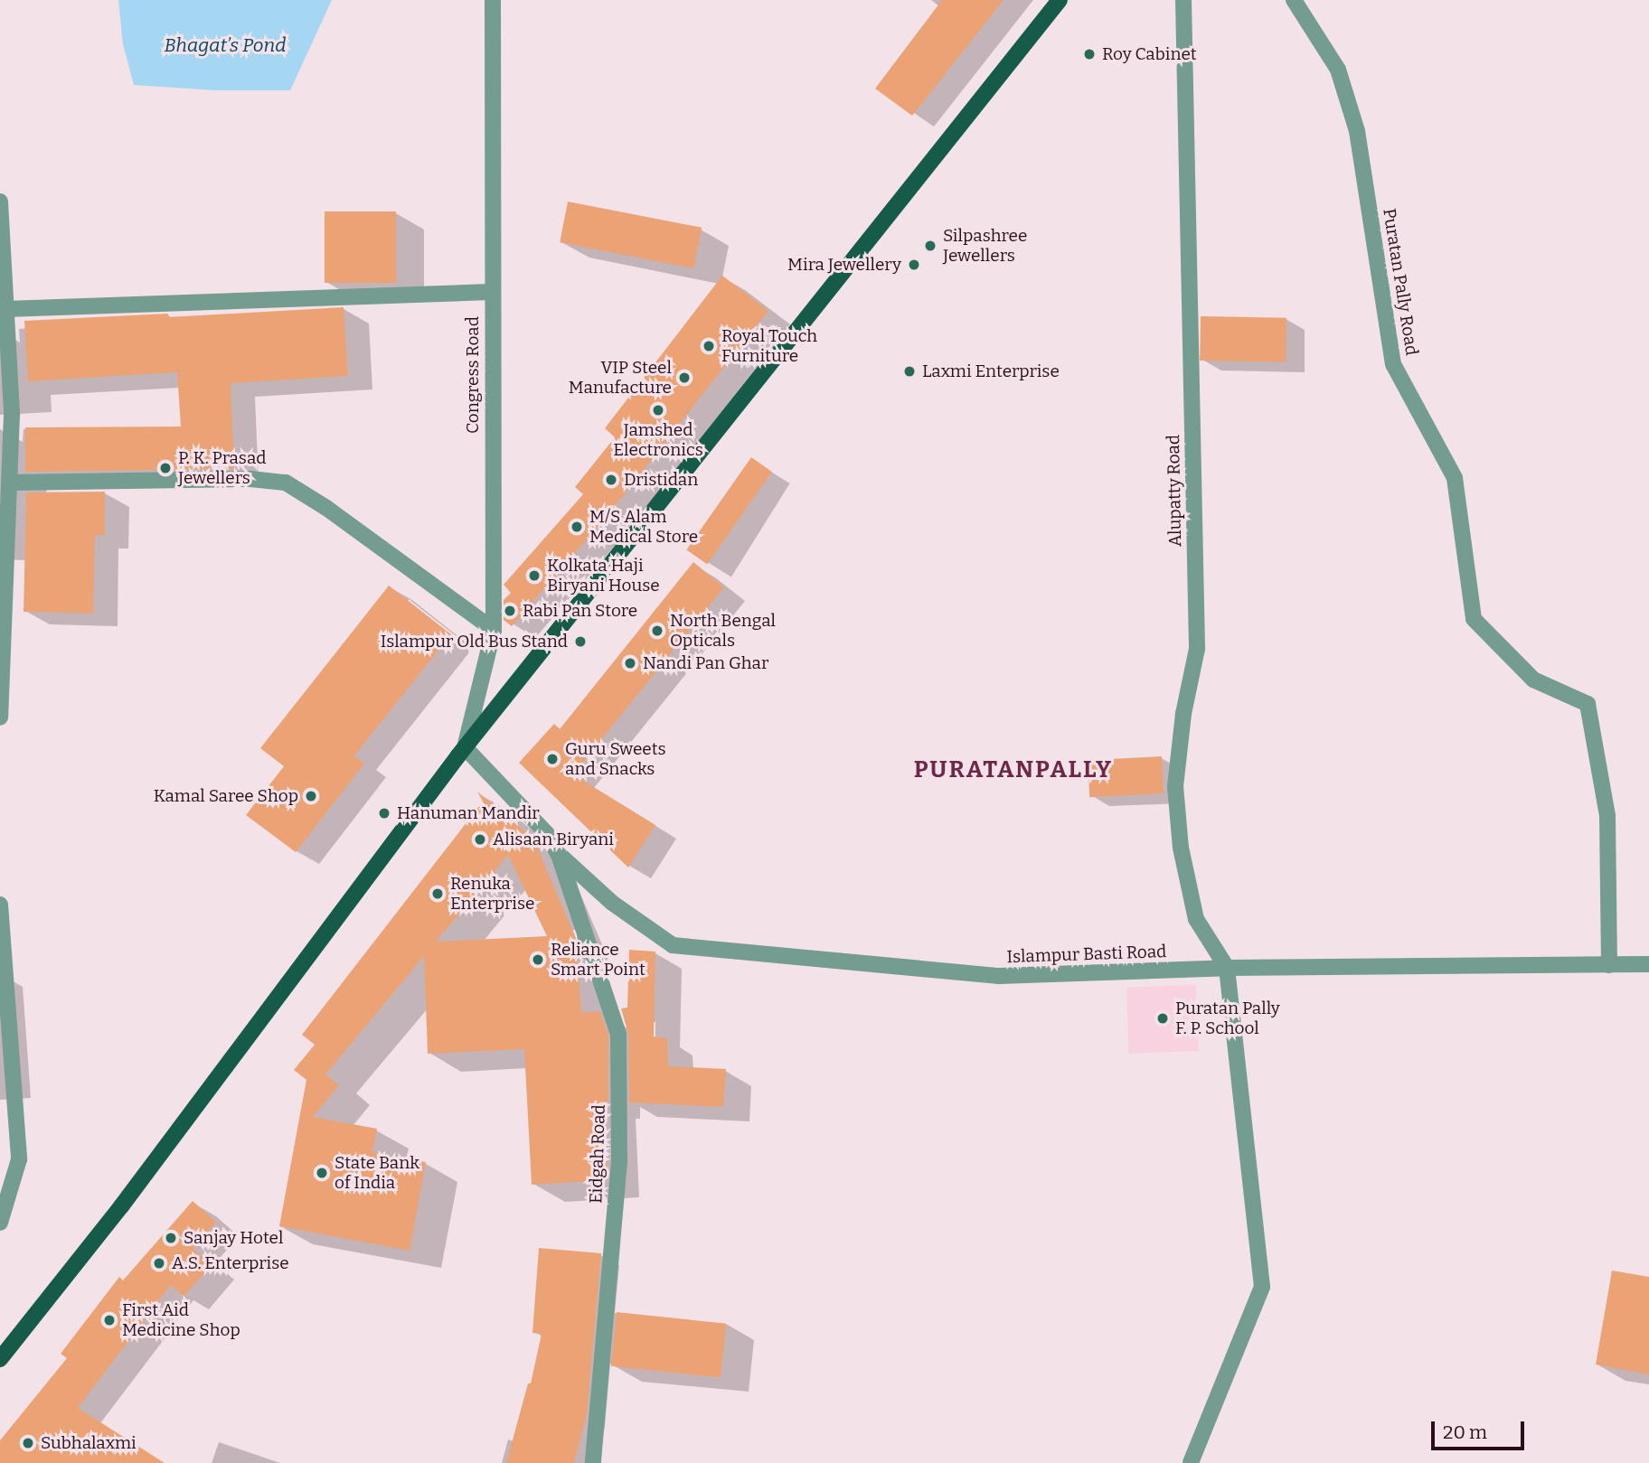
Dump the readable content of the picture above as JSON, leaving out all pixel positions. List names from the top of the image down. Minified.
{"streets":{"street":["Puratan Pally Road","Congress Road","Alupatty Road","Islampur Basti Road","Eidgah Road"]},"crossings":[["Puratan Pally Road","Islampur Basti Road"],["Alupatty Road","Islampur Basti Road"],["Islampur Basti Road","Eidgah Road"]],"districts":["PURATANPALLY"],"water":["Bhagat’s Pond"],"places":["Roy Cabinet","Silpashree Jewellers","Mira Jewellery","Royal Touch Furniture","Laxmi Enterprise","VIP Steel Manufacture","Jamshed Electronics","P. K. Prasad Jewellers","Dristidan","M/S Alam Medical Store","Kolkata Haji Biryani House","Rabi Pan Store","North Bengal Opticals","Islampur Old Bus Stand","Nandi Pan Ghar","Guru Sweets and Snacks","Kamal Saree Shop","Hanuman Mandir","Alisaan Biryani","Renuka Enterprise","Reliance Smart Point","Puratan Pally F. P. School","State Bank of India","Sanjay Hotel","A.S. Enterprise","First Aid Medicine Shop","Subhalaxmi"],"scale_bar":"20 m"}
